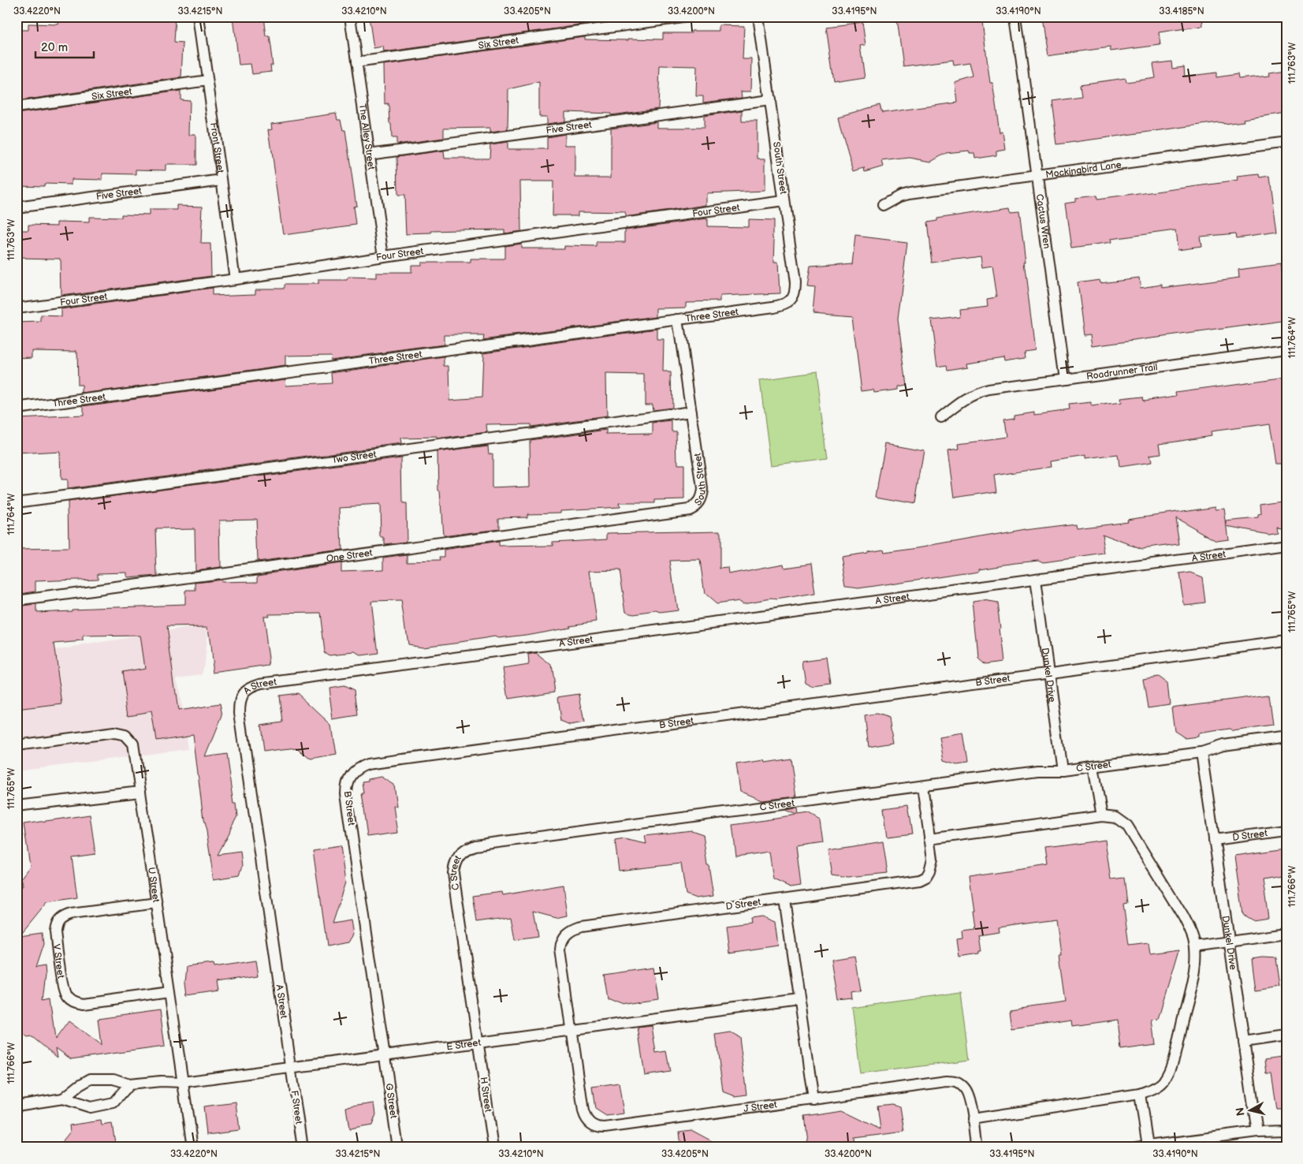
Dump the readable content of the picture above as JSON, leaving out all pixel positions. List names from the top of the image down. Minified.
{"streets":{"lane":["Six Street","Five Street","The Alley Street","Front Street","South Street","Mockingbird Lane","Four Street","Cactus Wren","Three Street","Roadrunner Trail","Two Street","One Street","A Street","Dunkel Drive","B Street","C Street","D Street","U Street","V Street","E Street","H Street","G Street","F Street","J Street"]},"crossings":[["Six Street","The Alley Street"],["Six Street","Front Street"],["Five Street","The Alley Street"],["Five Street","Front Street"],["Five Street","South Street"],["The Alley Street","Four Street"],["Front Street","Four Street"],["South Street","Four Street"],["South Street","Three Street"],["South Street","Two Street"],["South Street","One Street"],["Mockingbird Lane","Cactus Wren"],["Cactus Wren","Roadrunner Trail"],["A Street","Dunkel Drive"],["A Street","E Street"],["A Street","F Street"],["Dunkel Drive","B Street"],["Dunkel Drive","C Street"],["Dunkel Drive","D Street"],["B Street","E Street"],["B Street","G Street"],["C Street","D Street"],["C Street","E Street"],["C Street","H Street"],["D Street","E Street"],["D Street","J Street"],["U Street","V Street"],["U Street","E Street"],["E Street","H Street"],["E Street","G Street"],["E Street","F Street"],["E Street","J Street"]],"scale_bar":"20 m","north":"left","coordinates":["33.4220°N","33.4215°N","33.4210°N","33.4205°N","33.4200°N","33.4195°N","33.4190°N","33.4185°N","111.763°W","111.764°W","111.765°W","111.766°W"]}
